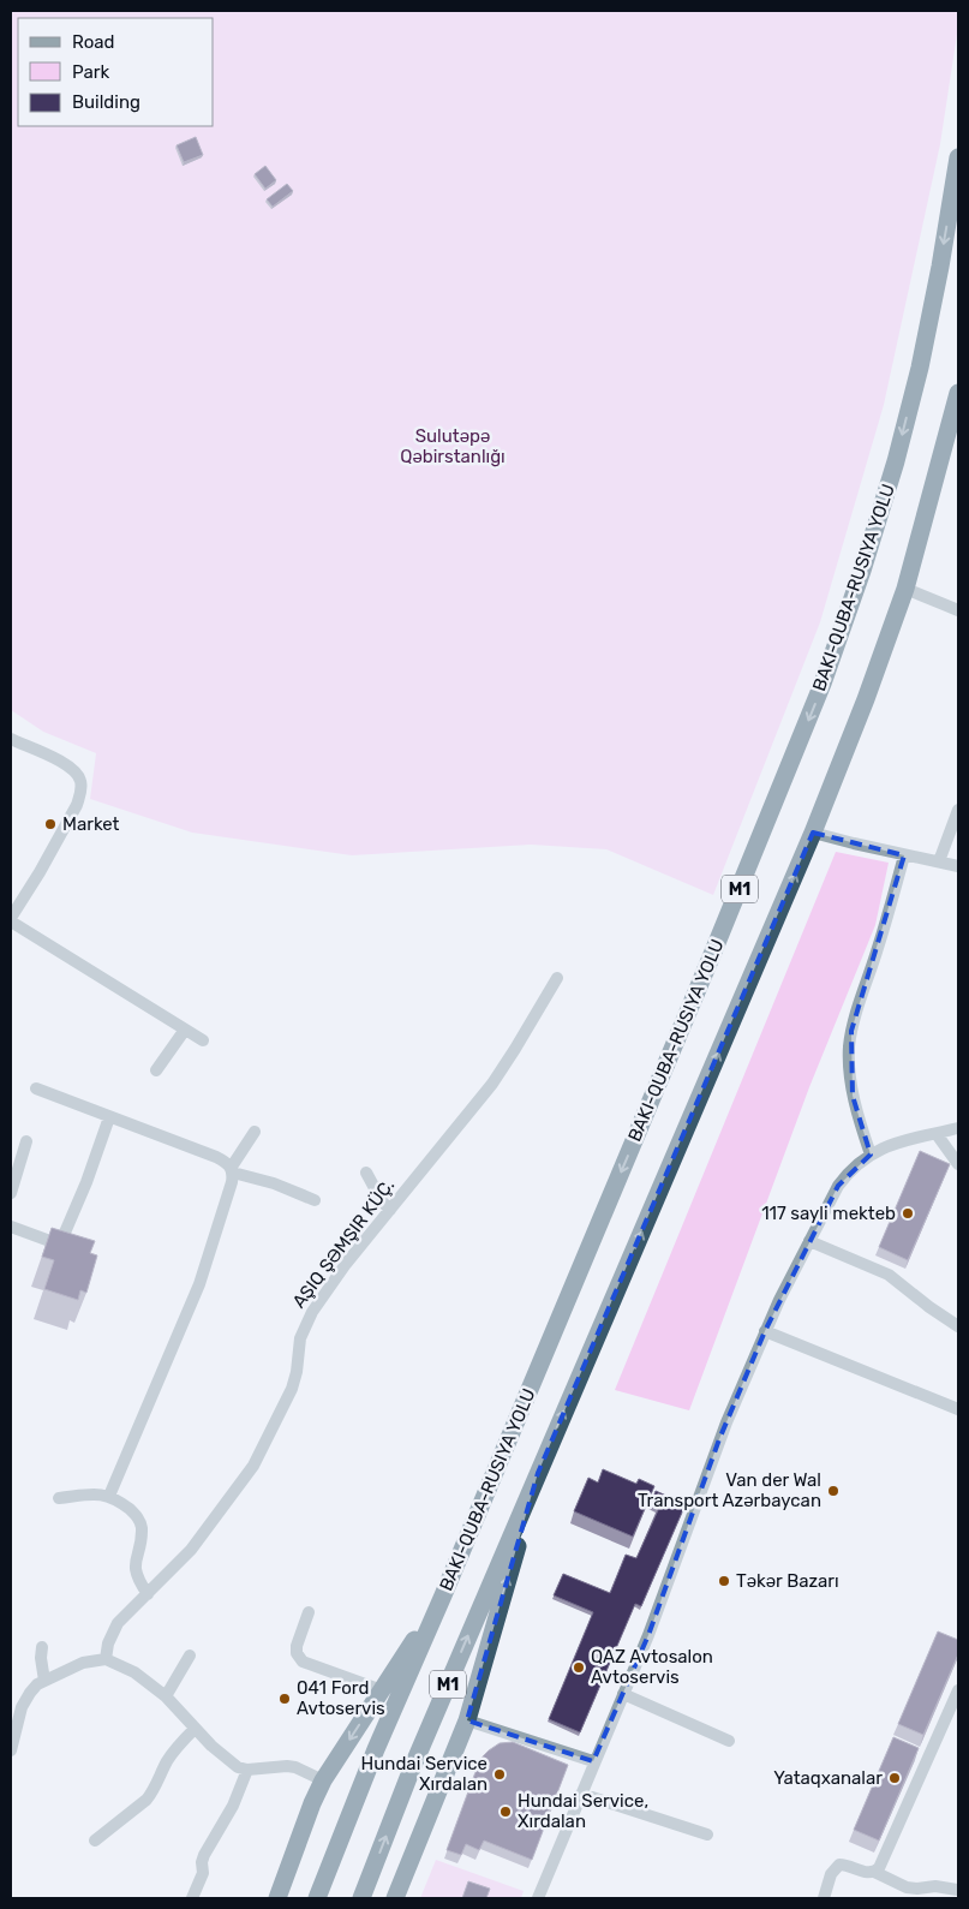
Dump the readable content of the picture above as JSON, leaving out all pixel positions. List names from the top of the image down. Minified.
{"streets":{"highway":["M1"]},"parks":["Sulutəpə Qəbirstanlığı"],"places":["Market","117 sayli mekteb","Van der Wal Transport Azərbaycan","Təkər Bazarı","QAZ Avtosalon Avtoservis","041 Ford Avtoservis","Hundai Service Xırdalan","Yataqxanalar","Hundai Service, Xırdalan"],"legend":["Road","Park","Building"]}
